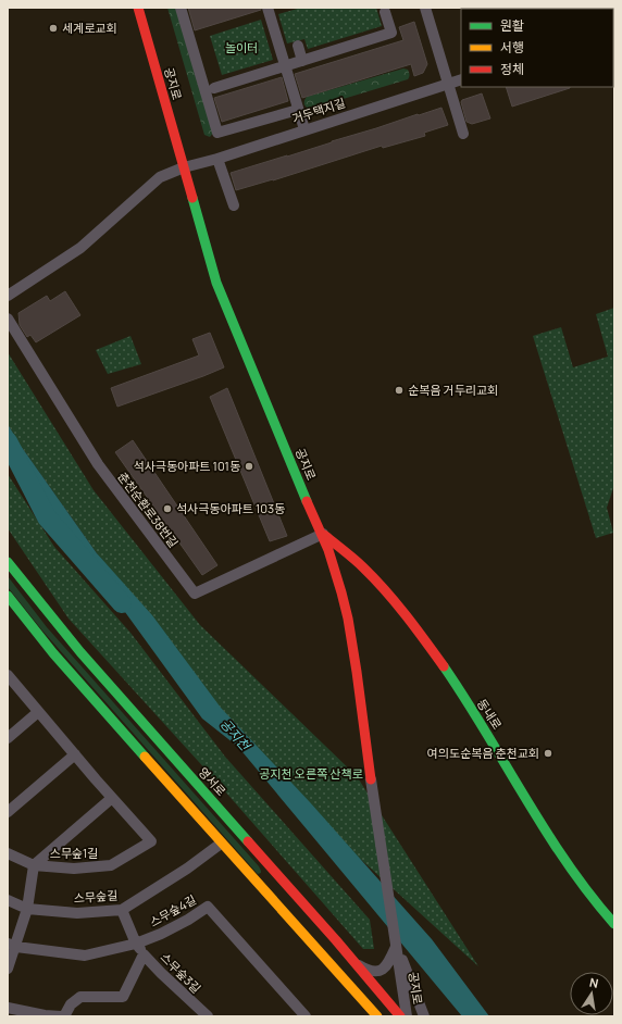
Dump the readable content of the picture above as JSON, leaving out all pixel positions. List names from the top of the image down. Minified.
{"streets":{"street":["공지로","거두택지길","춘천순환로38번길","동내로","영서로","스무숲1길","스무숲길","스무숲4길","스무숲3길"]},"crossings":[["공지로","거두택지길"],["공지로","춘천순환로38번길"],["공지로","동내로"],["춘천순환로38번길","동내로"]],"water":["공지천"],"parks":["놀이터","공지천 오른쪽 산책로"],"places":["세계로교회","순복음 거두리교회","석사극동아파트 101동","석사극동아파트 103동","여의도순복음 춘천교회"],"legend":["원활","서행","정체"],"north":"top"}
